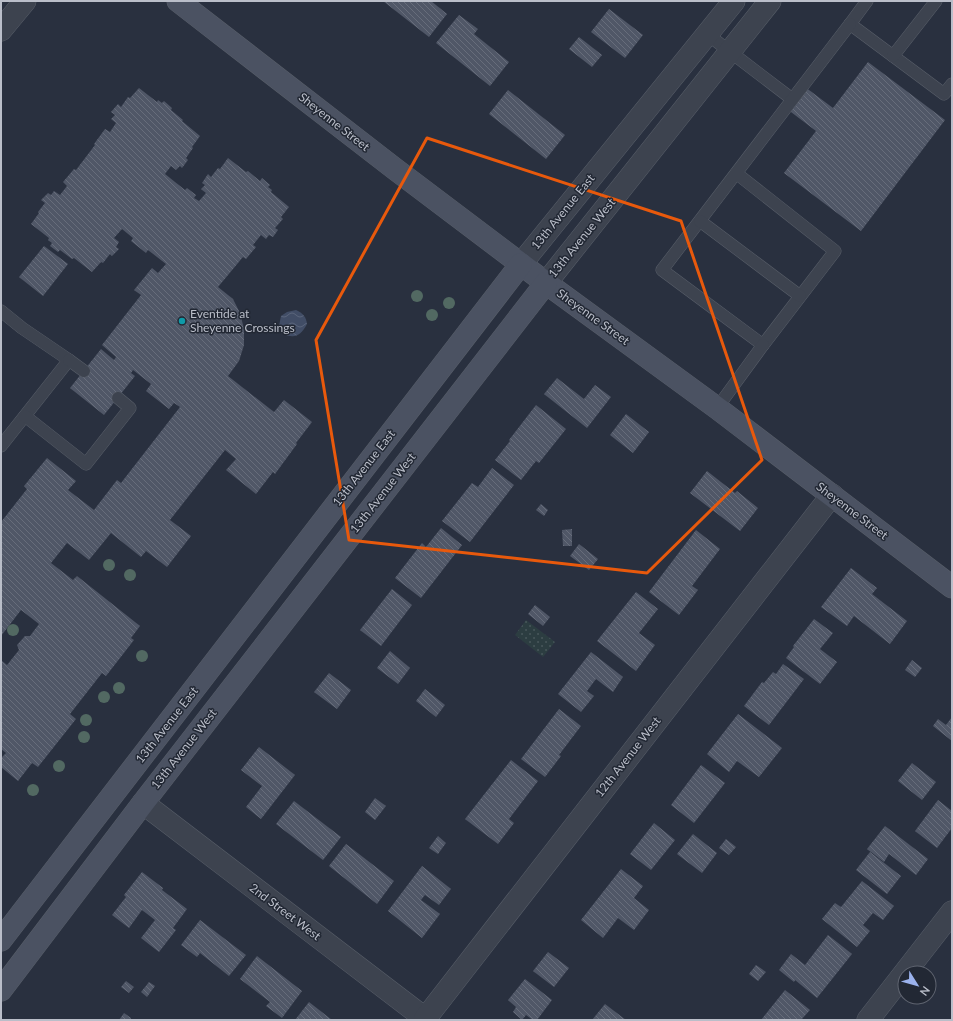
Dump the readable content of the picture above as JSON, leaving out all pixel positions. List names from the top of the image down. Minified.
{"streets":{"main road":["Sheyenne Street","13th Avenue East","13th Avenue West"],"street":["12th Avenue West","2nd Street West"]},"crossings":[["Sheyenne Street","13th Avenue East"],["Sheyenne Street","13th Avenue West"],["Sheyenne Street","12th Avenue West"],["13th Avenue West","2nd Street West"],["12th Avenue West","2nd Street West"]],"places":["Eventide at Sheyenne Crossings"],"north":"bottom right"}
